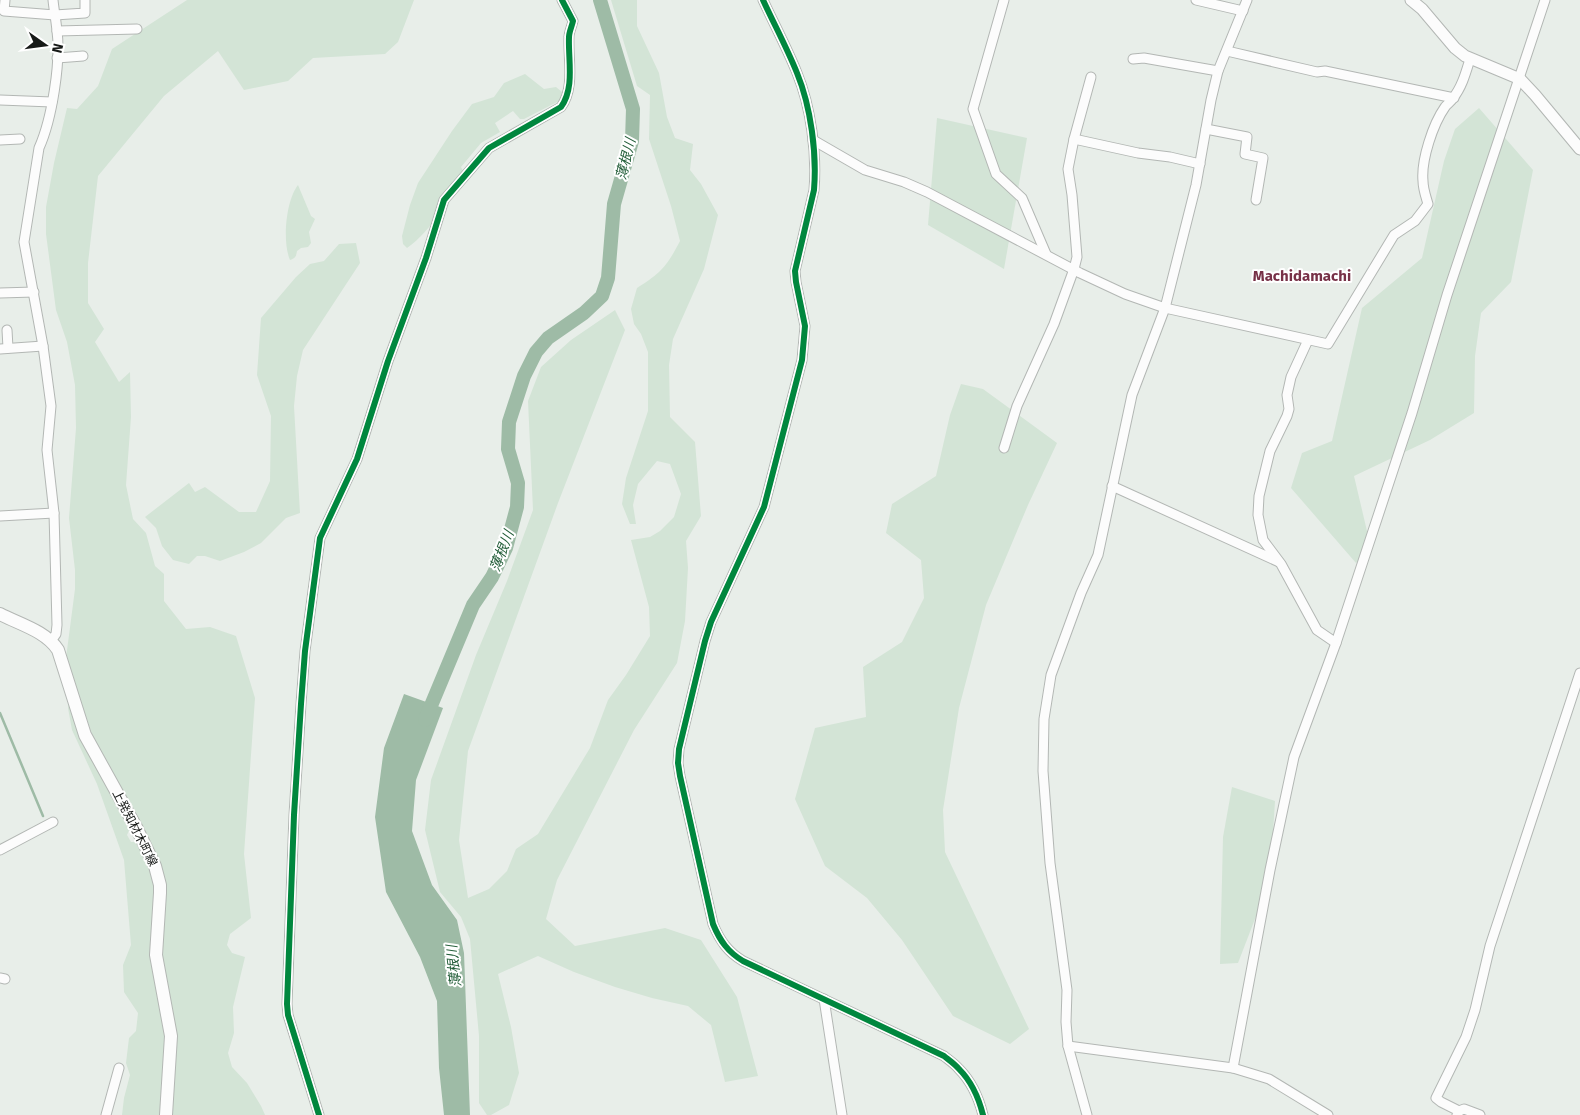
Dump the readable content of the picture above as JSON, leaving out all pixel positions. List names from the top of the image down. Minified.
{"streets":{"main road":["上発知材木町線"]},"districts":["Machidamachi"],"water":["薄根川"],"north":"right"}
